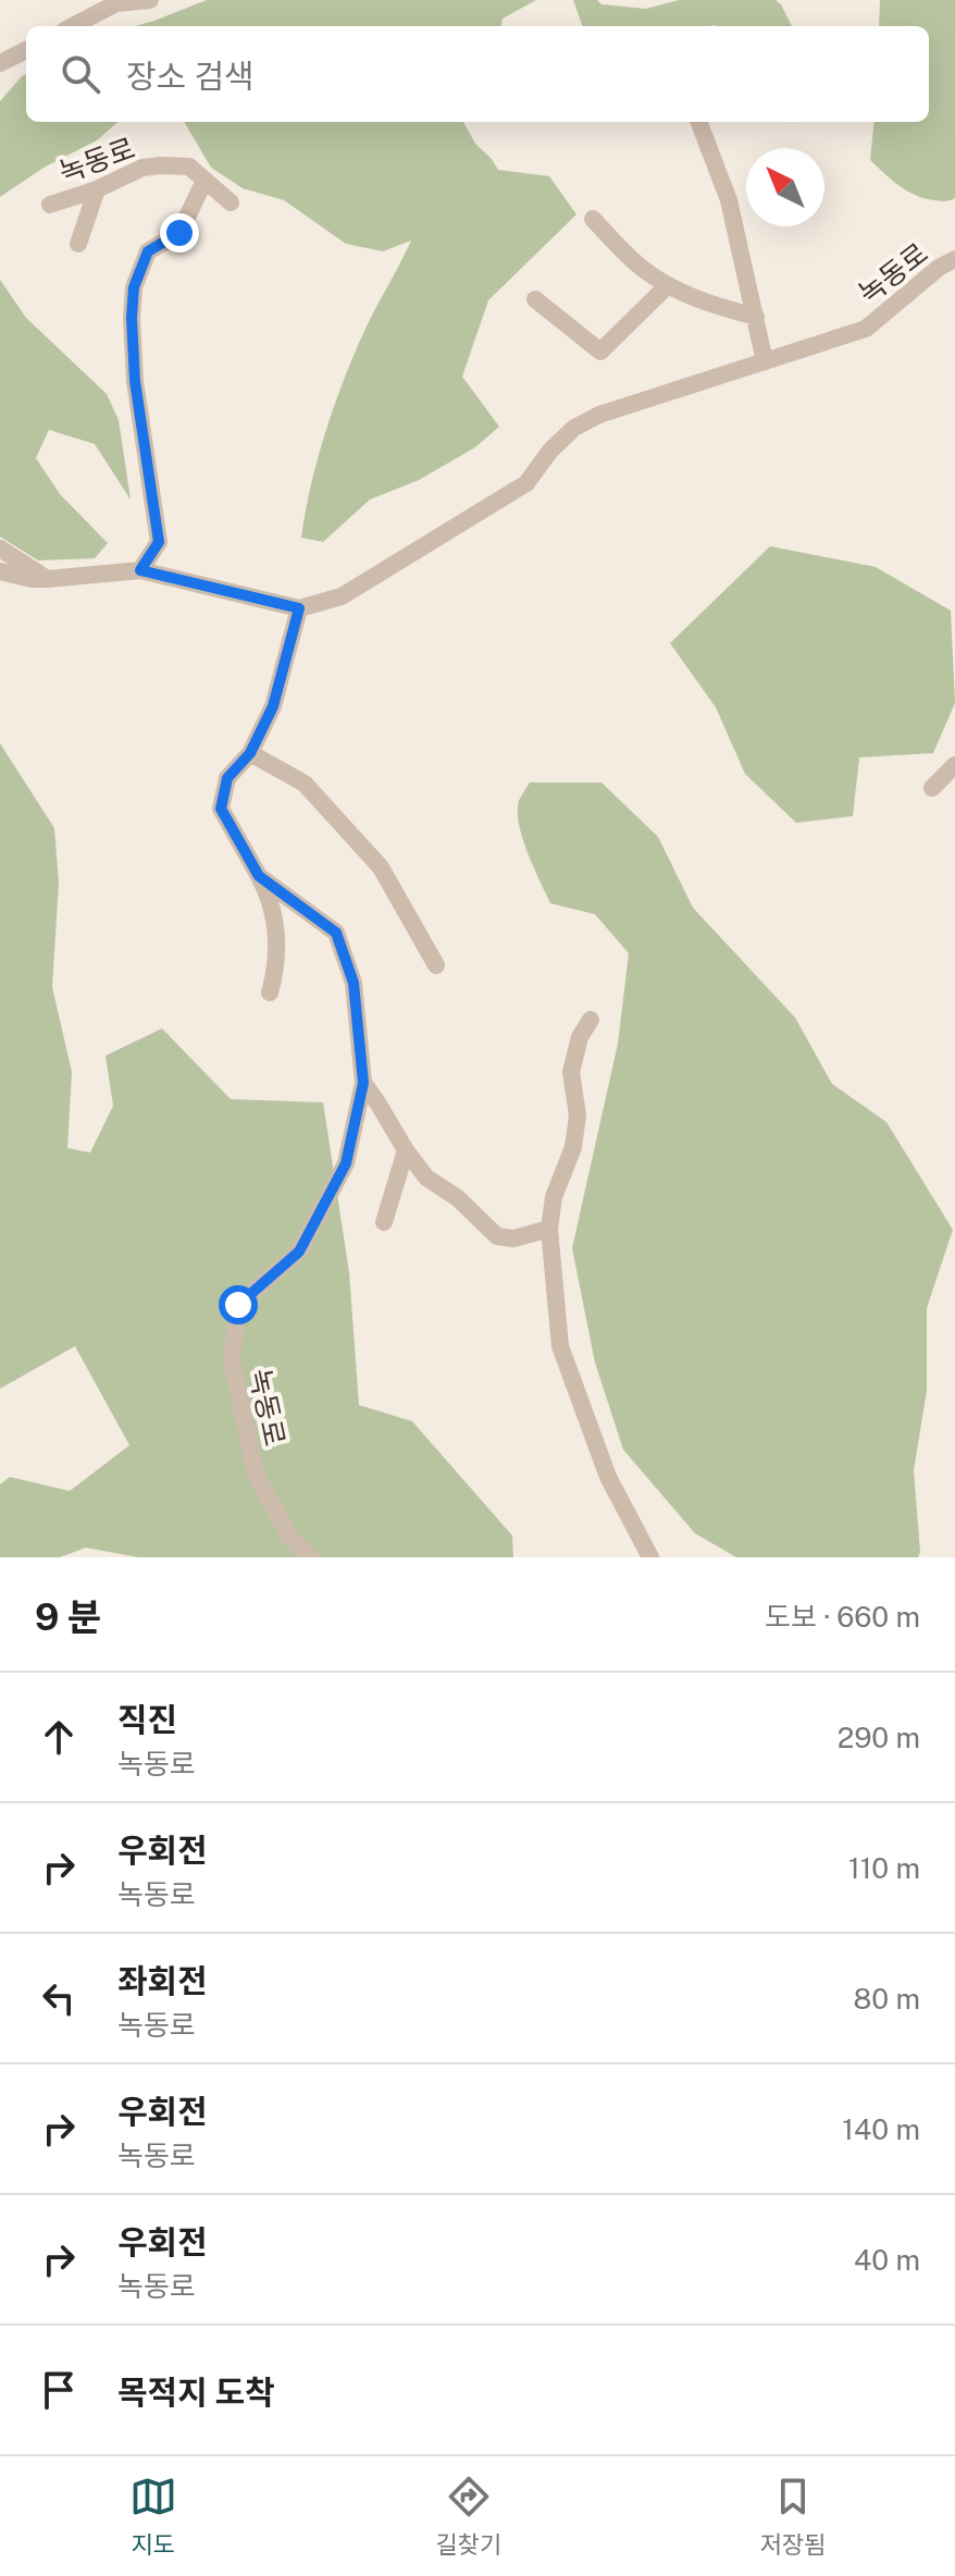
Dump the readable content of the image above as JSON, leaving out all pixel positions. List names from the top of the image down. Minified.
{"streets":{"street":["녹동로"]},"north":"top left","page":{"search":"장소 검색","heading":["9 분","도보 · 660 m"],"list":[["직진","녹동로","290 m"],["우회전","녹동로","110 m"],["좌회전","녹동로","80 m"],["우회전","녹동로","140 m"],["우회전","녹동로","40 m"],"목적지 도착"],"nav":["지도","길찾기","저장됨"]}}
